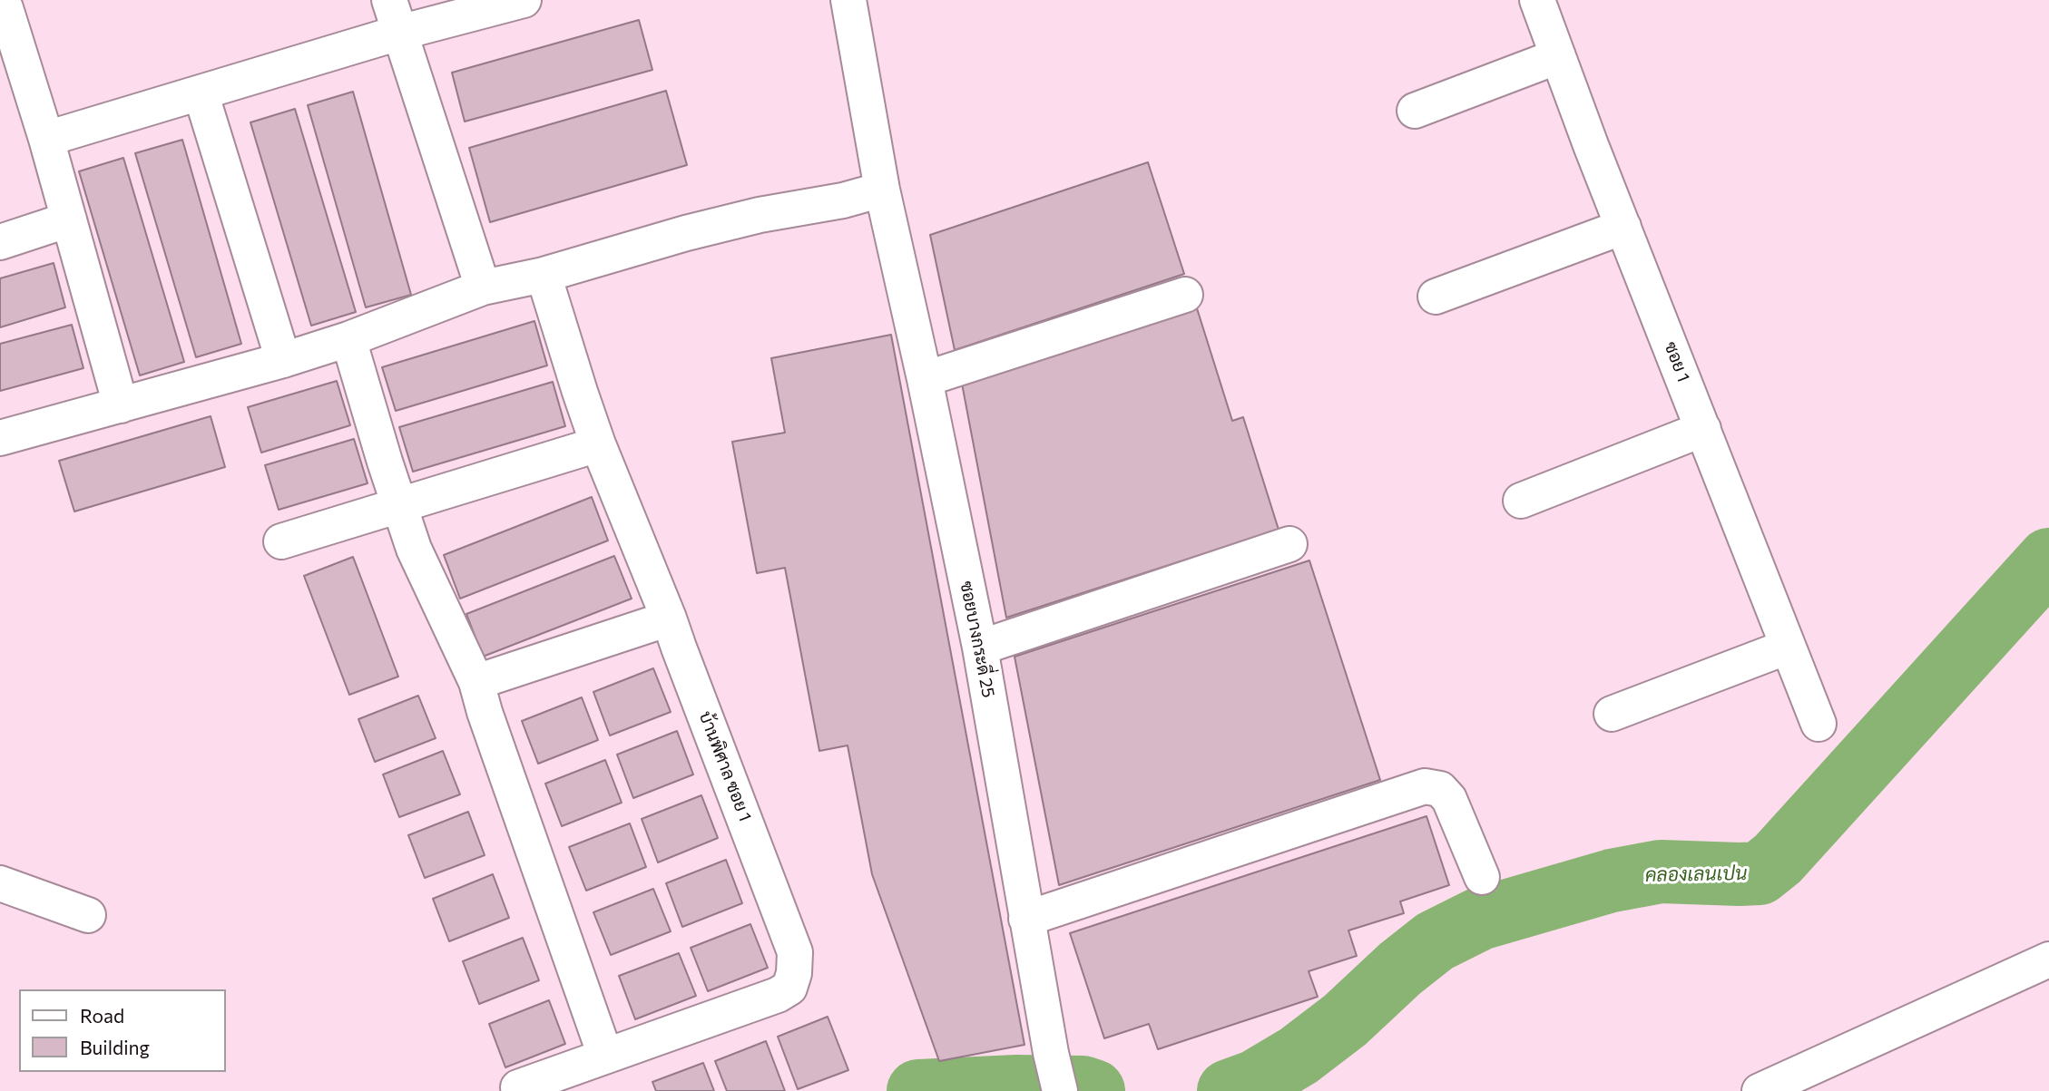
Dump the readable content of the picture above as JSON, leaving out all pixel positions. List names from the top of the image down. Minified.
{"streets":{"street":["ซอย 1","ซอยบางกระดี่ 25","บ้านพิศาล ซอย 1"]},"water":["คลองเลนเปน"],"legend":["Road","Building"]}
